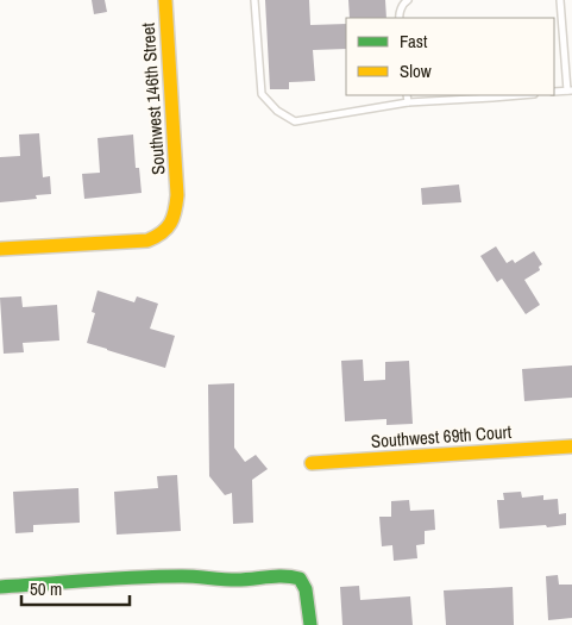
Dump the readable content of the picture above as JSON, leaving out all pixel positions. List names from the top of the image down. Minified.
{"streets":{"street":["Southwest 146th Street","Southwest 69th Court"]},"legend":["Fast","Slow"],"scale_bar":"50 m"}
